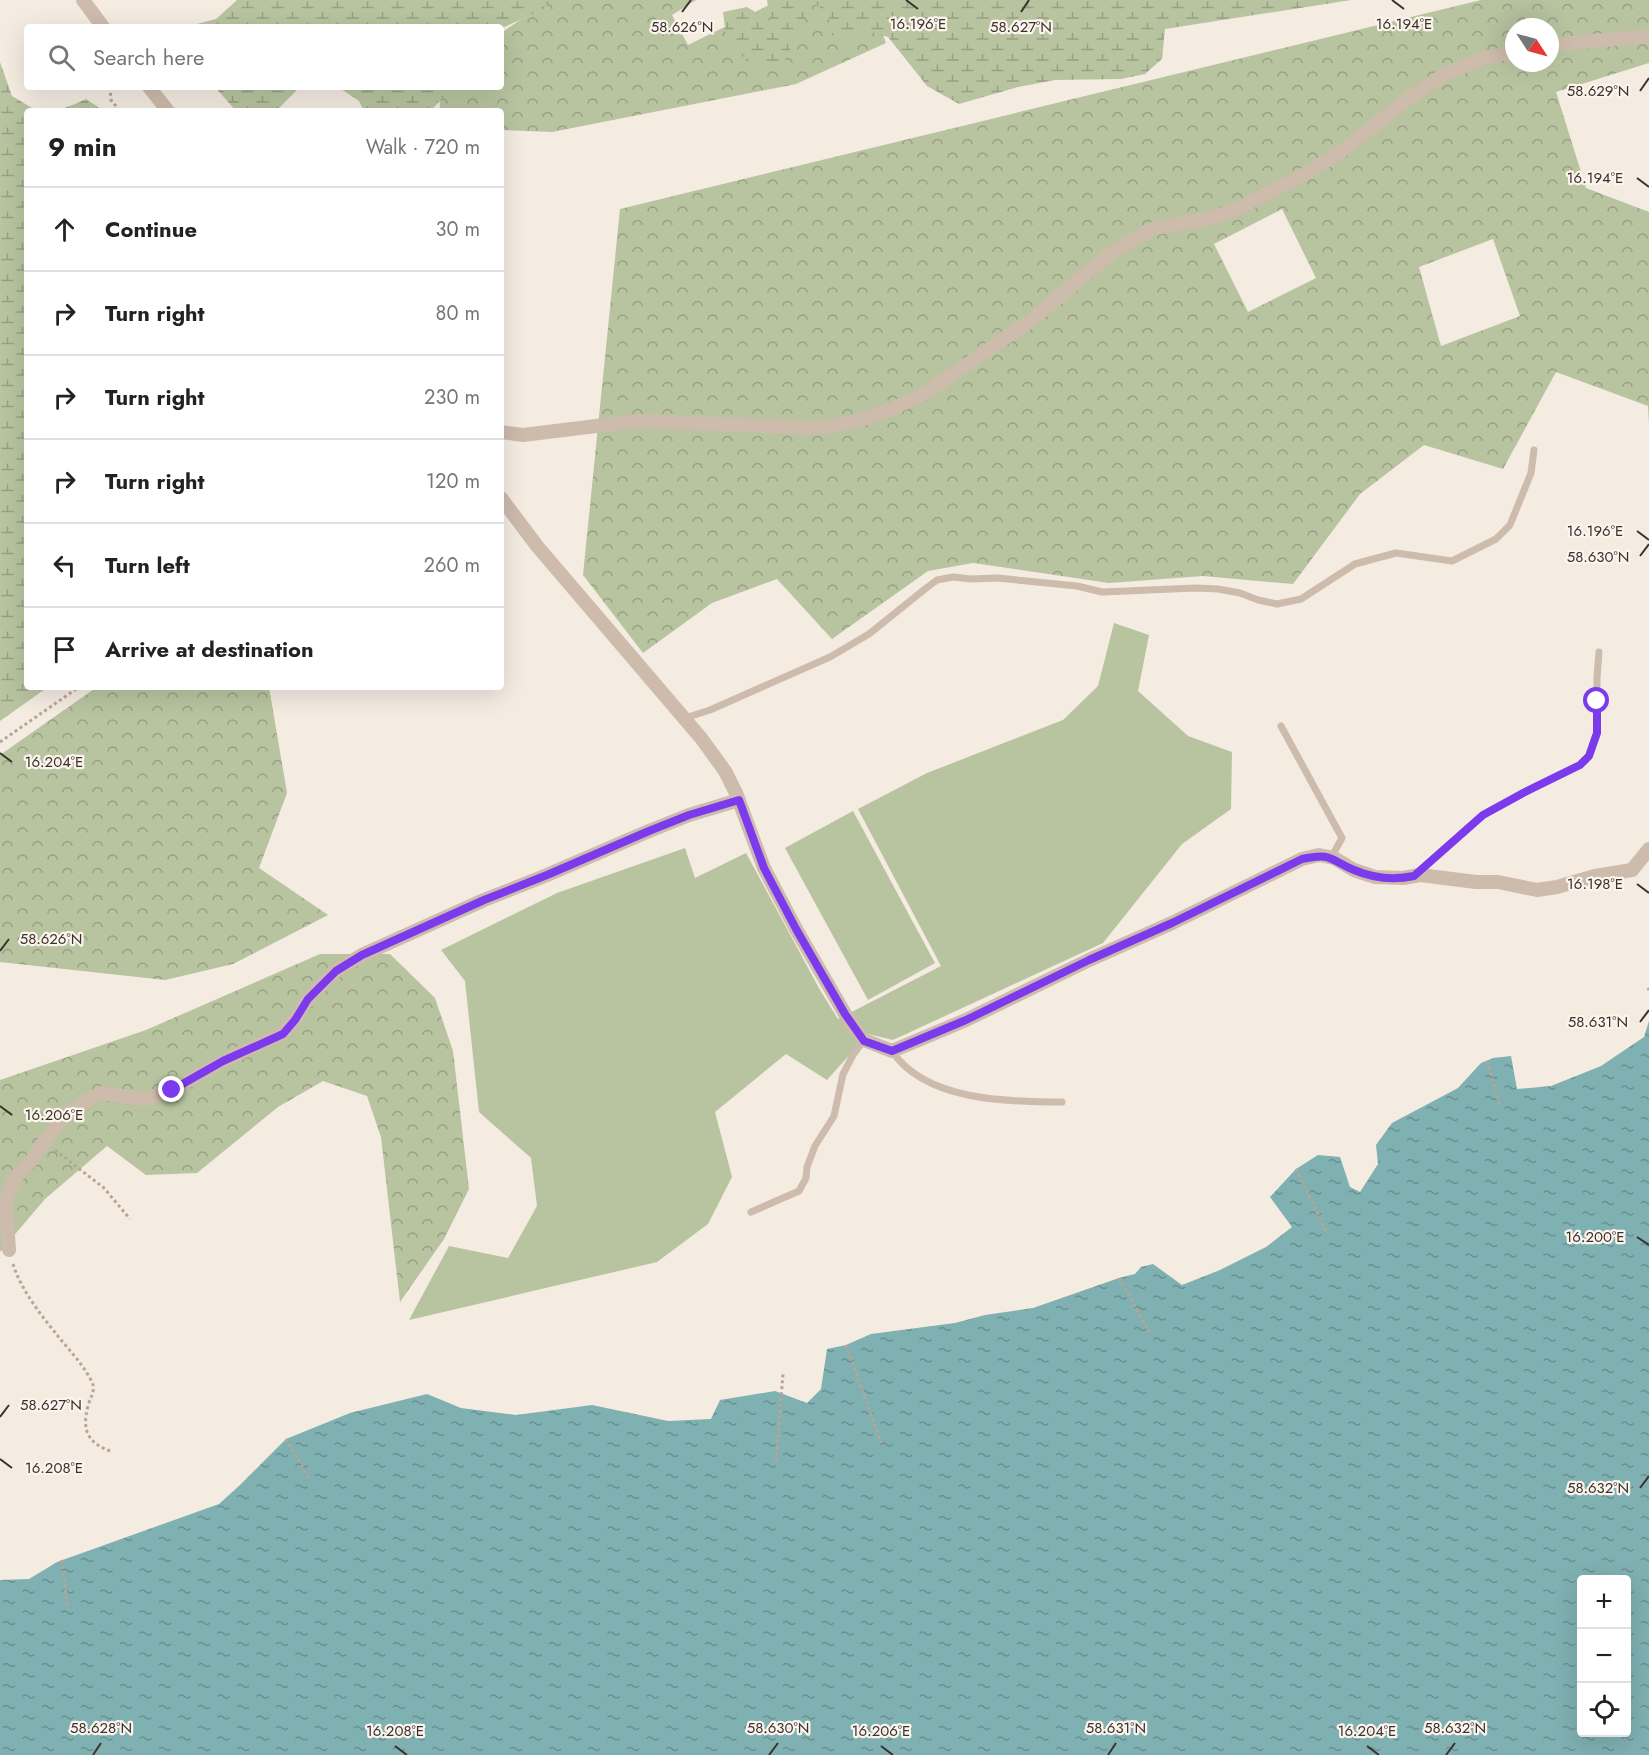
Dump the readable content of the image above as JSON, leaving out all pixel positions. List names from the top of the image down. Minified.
{"north":"bottom right","page":{"search":"Search here","heading":["9 min","Walk · 720 m"],"list":[["Continue","30 m"],["Turn right","80 m"],["Turn right","230 m"],["Turn right","120 m"],["Turn left","260 m"],"Arrive at destination"],"map_buttons":["+","−"]},"coordinates":["16.196°E","16.194°E","58.626°N","58.627°N","58.629°N","58.630°N","16.204°E","16.198°E","58.631°N","16.206°E","16.200°E","16.208°E","58.632°N","58.628°N"]}
